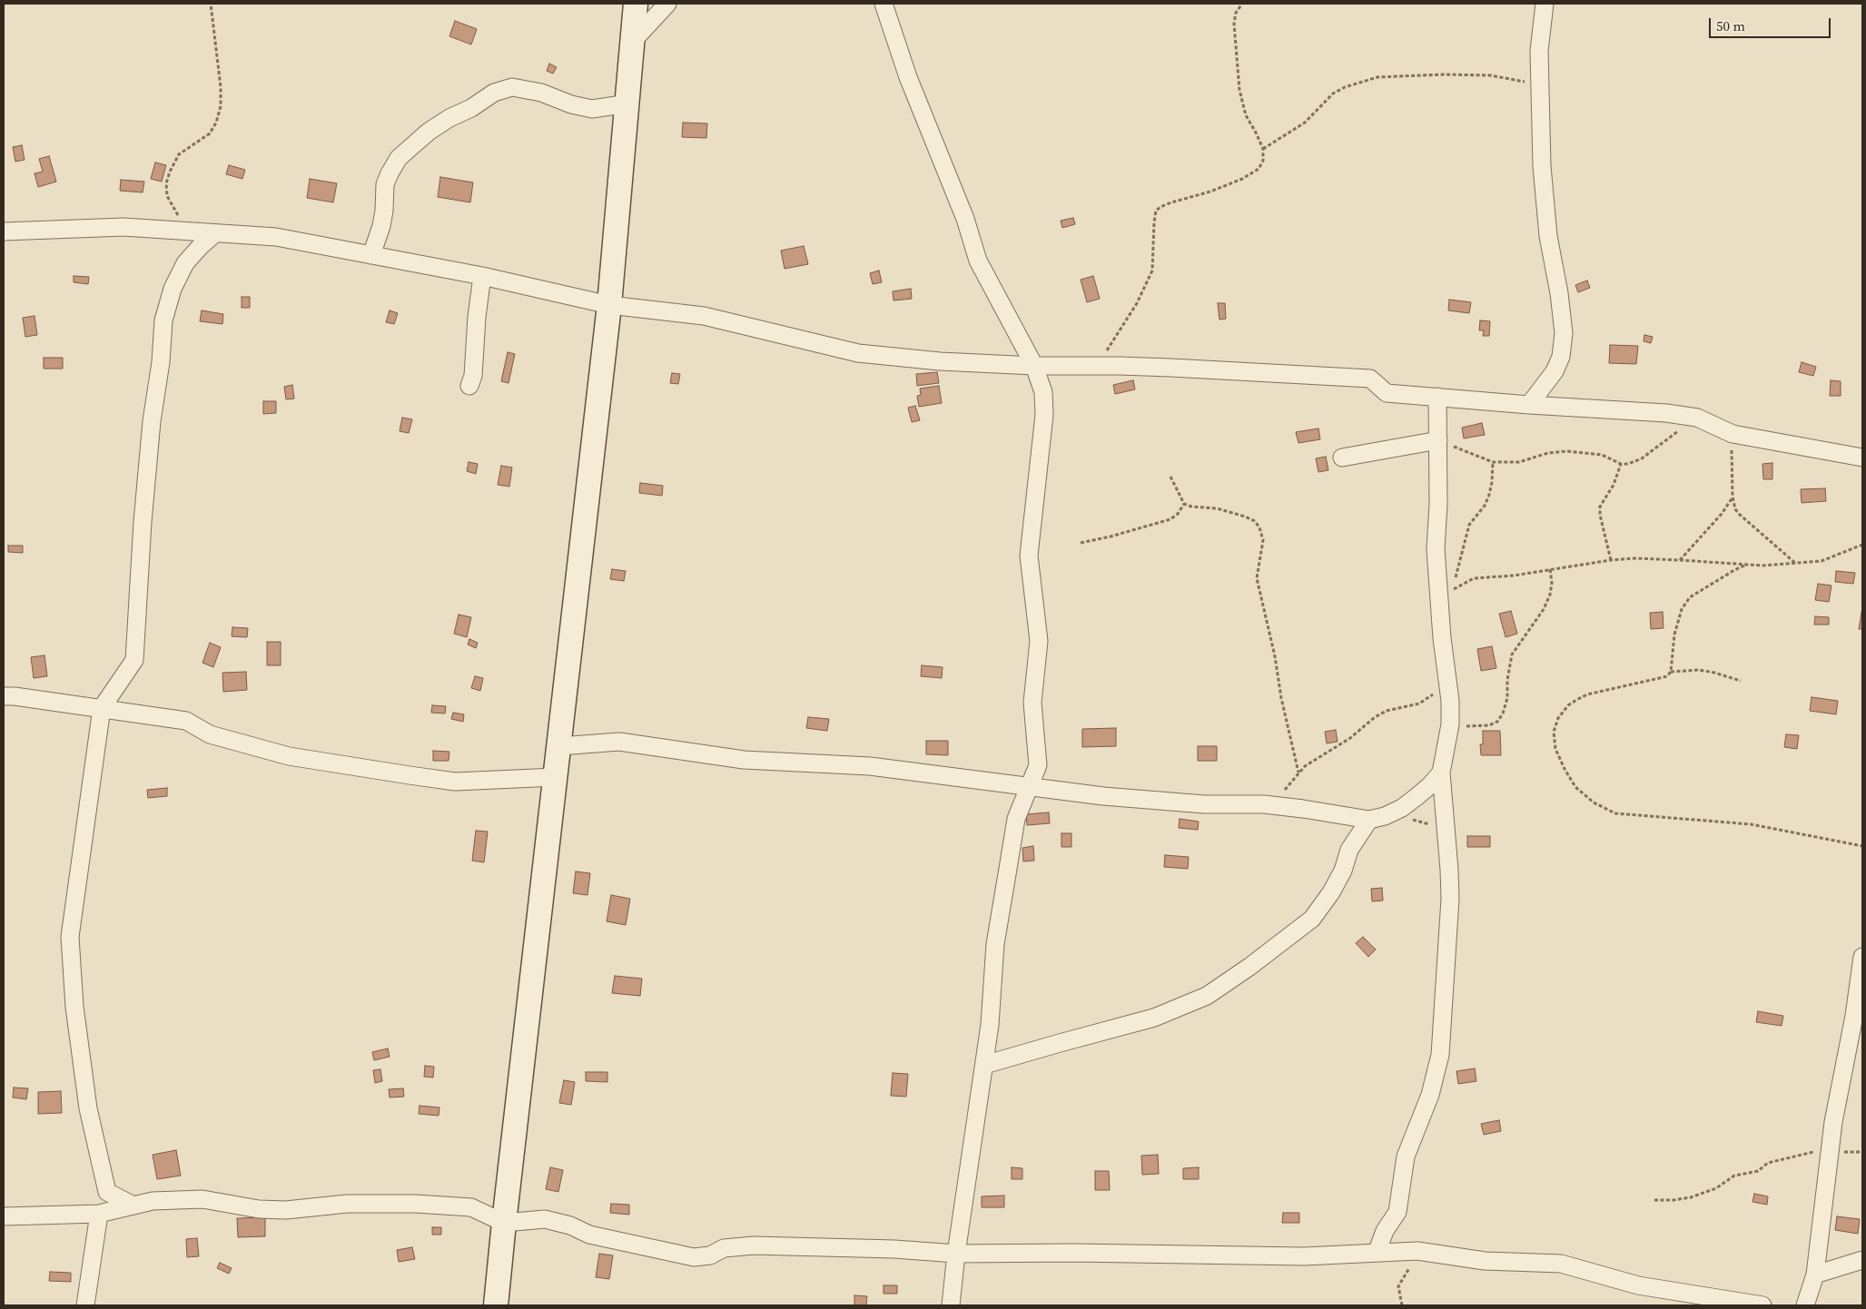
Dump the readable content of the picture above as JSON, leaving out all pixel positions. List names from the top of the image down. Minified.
{"scale_bar":"50 m"}
